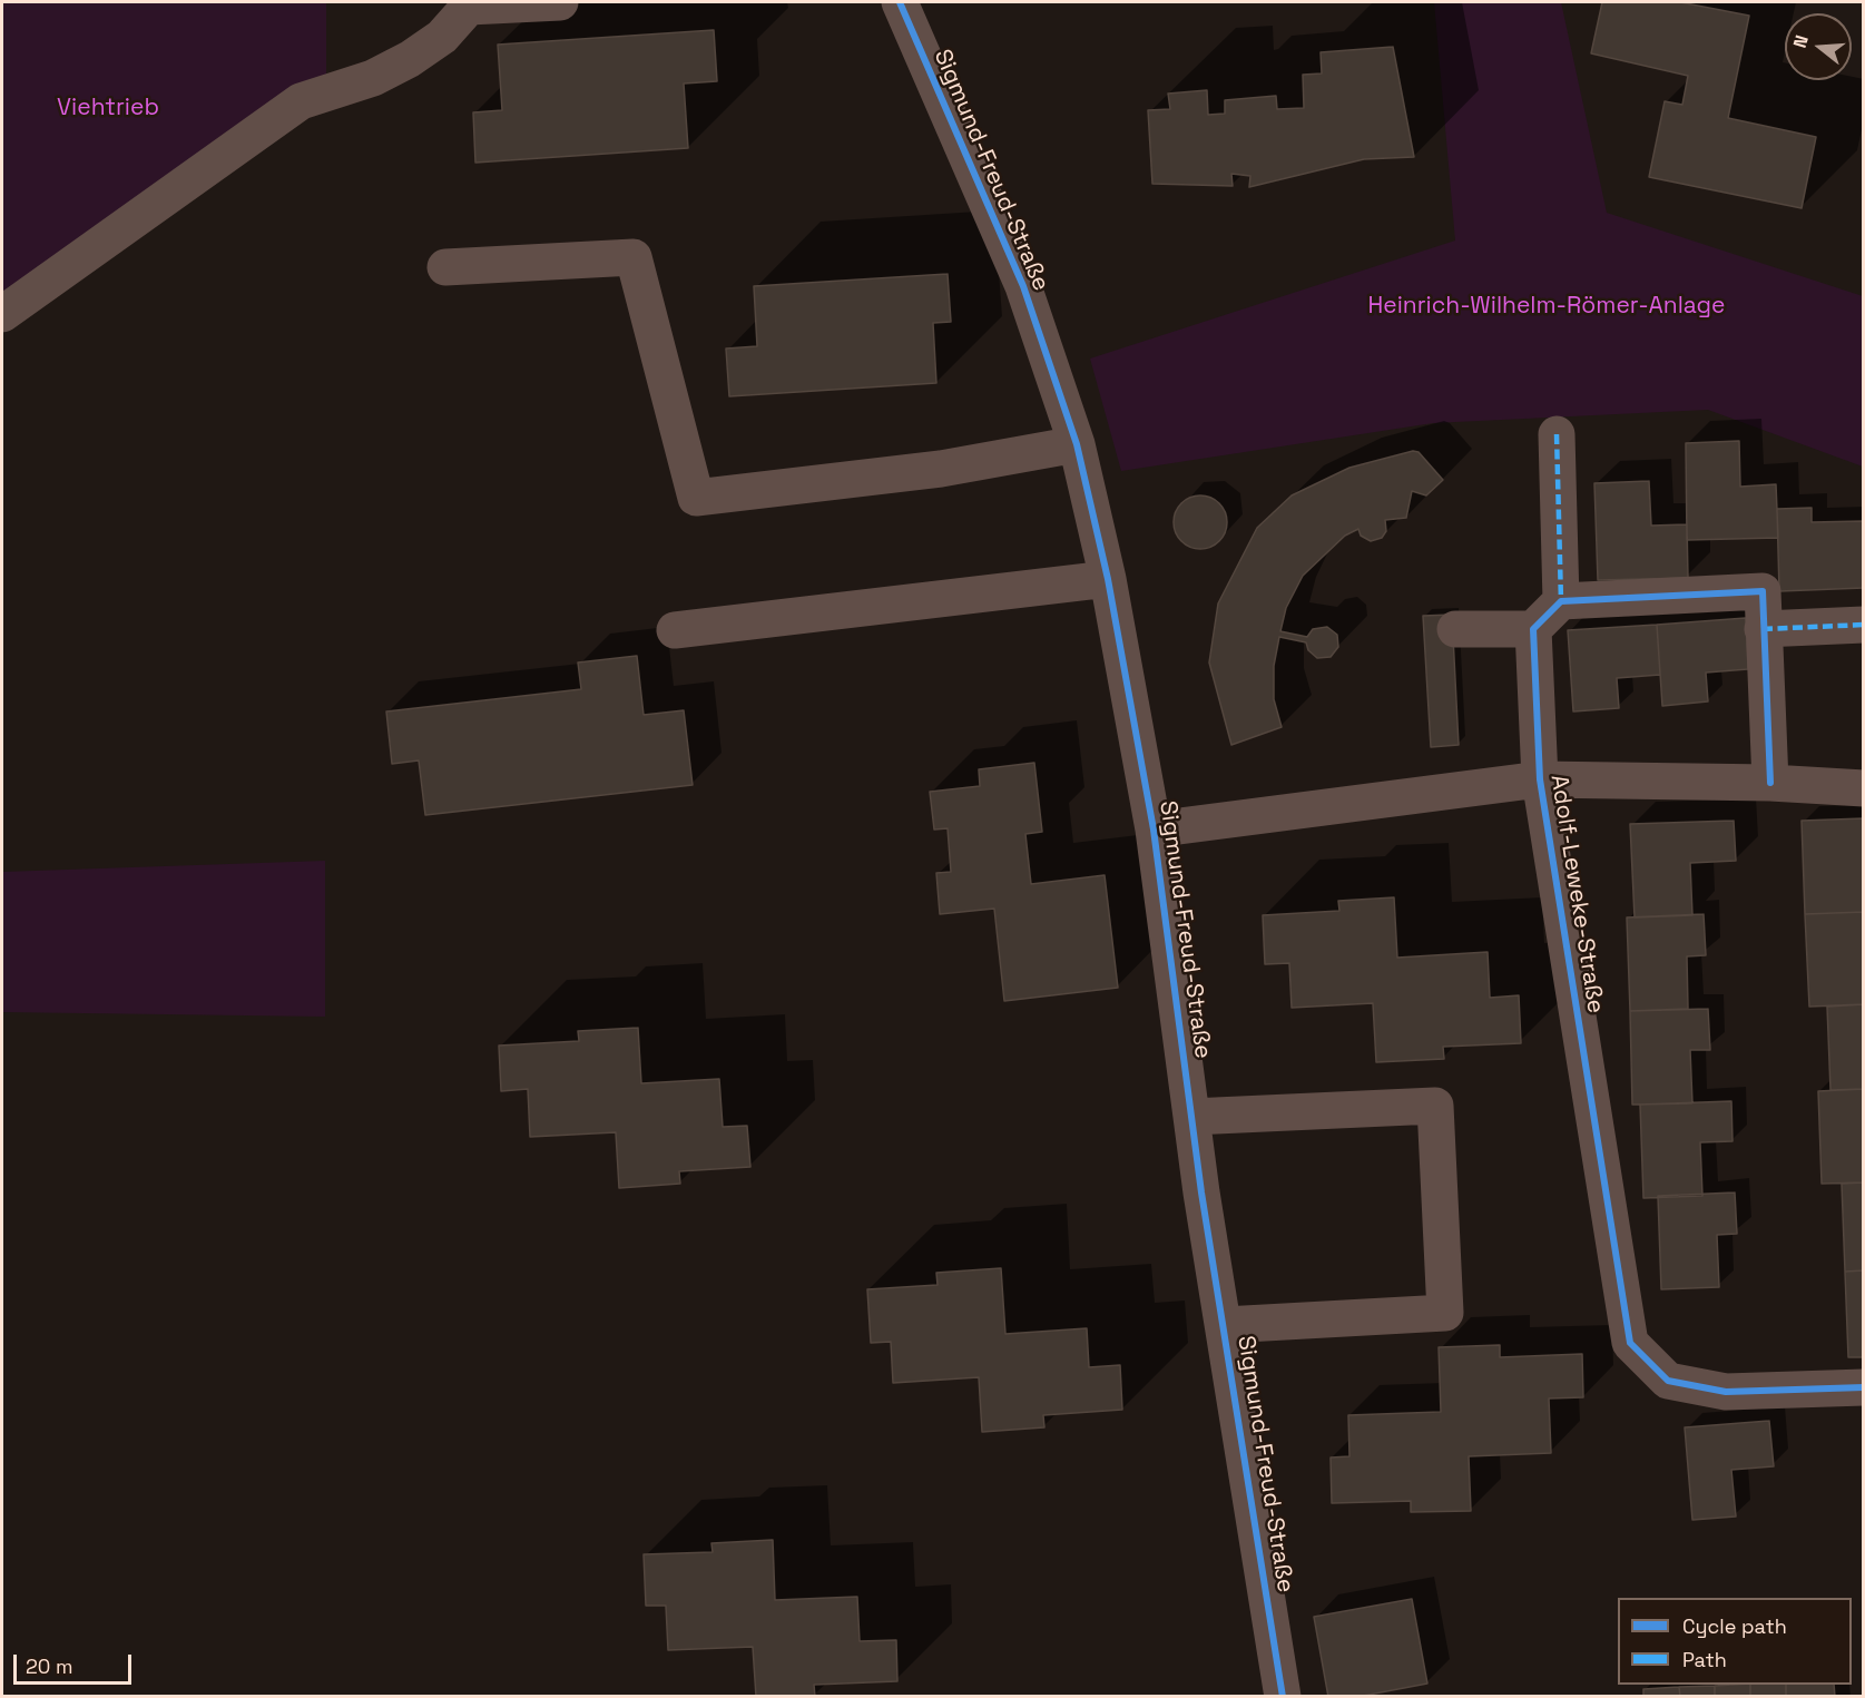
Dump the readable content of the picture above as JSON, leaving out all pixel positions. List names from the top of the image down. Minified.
{"streets":{"street":["Sigmund-Freud-Straße","Adolf-Leweke-Straße"]},"crossings":[["Sigmund-Freud-Straße","Adolf-Leweke-Straße"]],"parks":["Viehtrieb","Heinrich-Wilhelm-Römer-Anlage"],"legend":["Cycle path","Path"],"scale_bar":"20 m","north":"left"}
